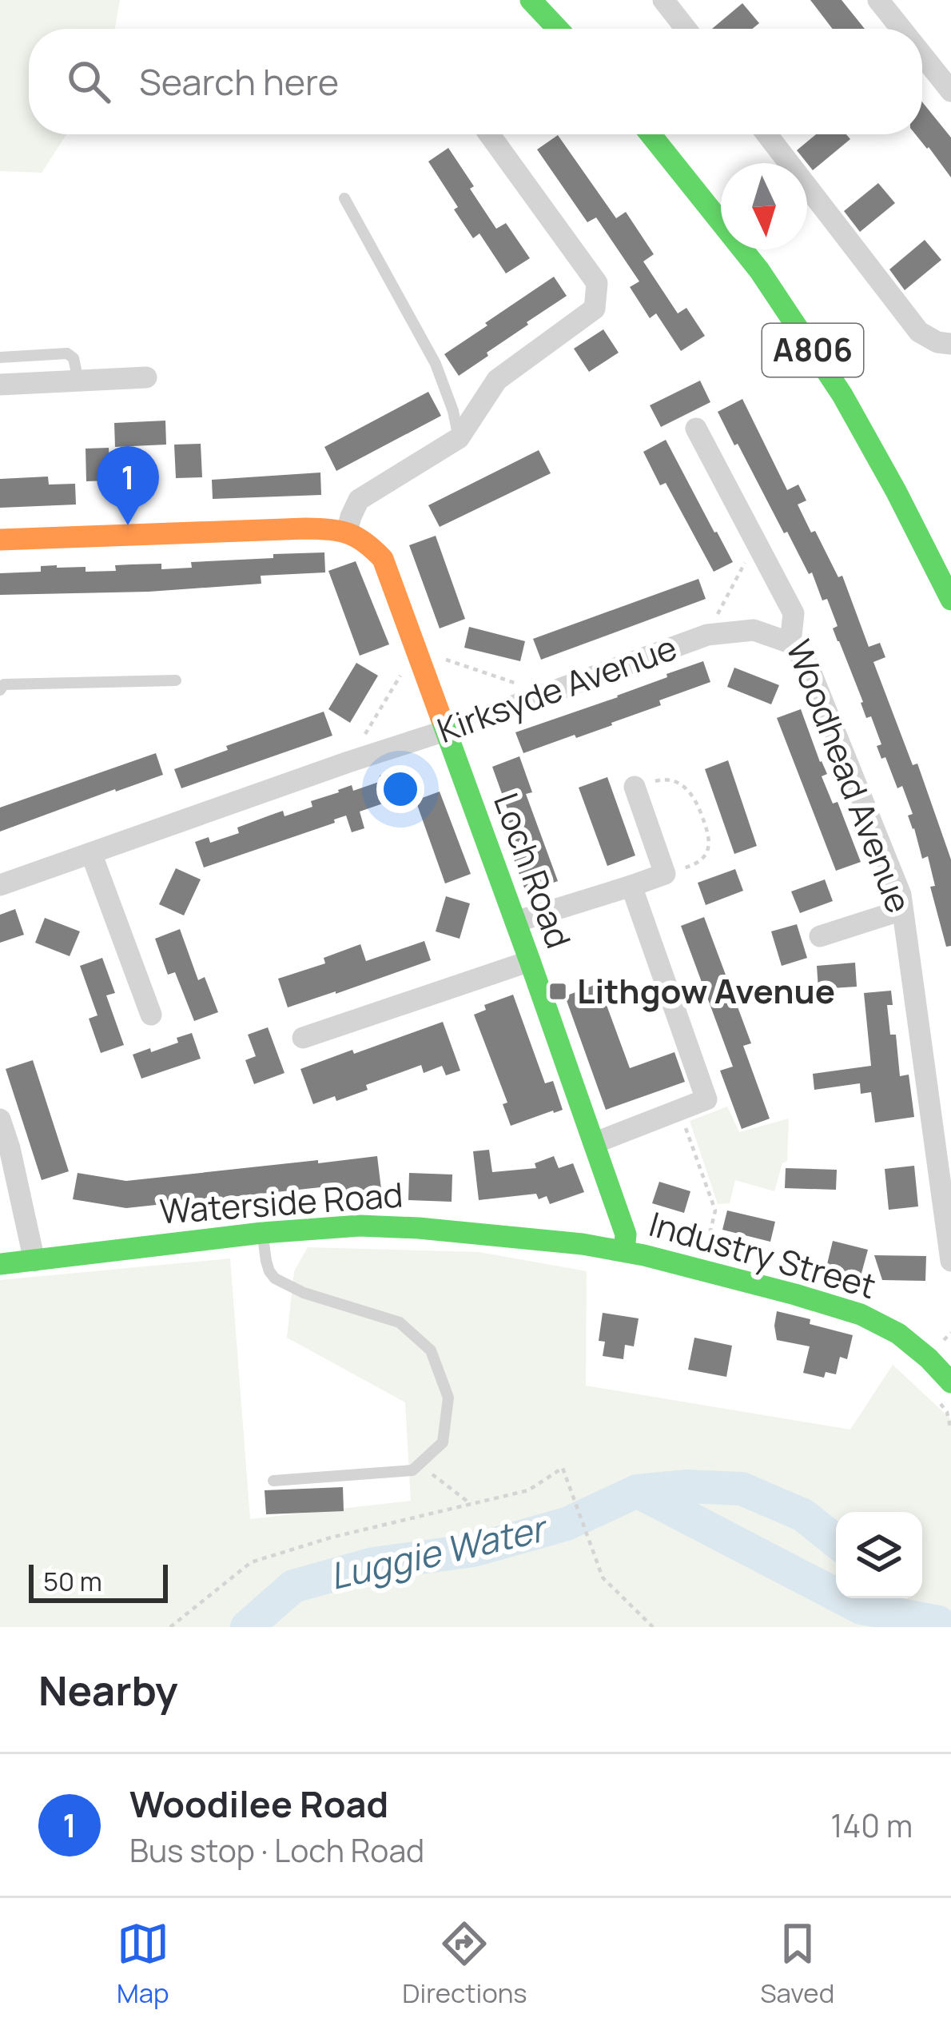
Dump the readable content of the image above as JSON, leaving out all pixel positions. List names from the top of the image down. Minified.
{"streets":{"main road":["A806","Loch Road","Waterside Road","Industry Street"],"street":["Kirksyde Avenue","Woodhead Avenue"]},"crossings":[["Kirksyde Avenue","Woodhead Avenue"],["Kirksyde Avenue","Loch Road"],["Loch Road","Waterside Road"],["Loch Road","Industry Street"],["Waterside Road","Industry Street"]],"water":["Luggie Water"],"places":{"transit":["Lithgow Avenue"]},"scale_bar":"50 m","north":"bottom","page":{"search":"Search here","pins":"1","scale":"50 m","heading":"Nearby","list":[{"mark":"1","name":"Woodilee Road","note":"Bus stop · Loch Road","value":"140 m"}],"nav":["Map","Directions","Saved"]}}
